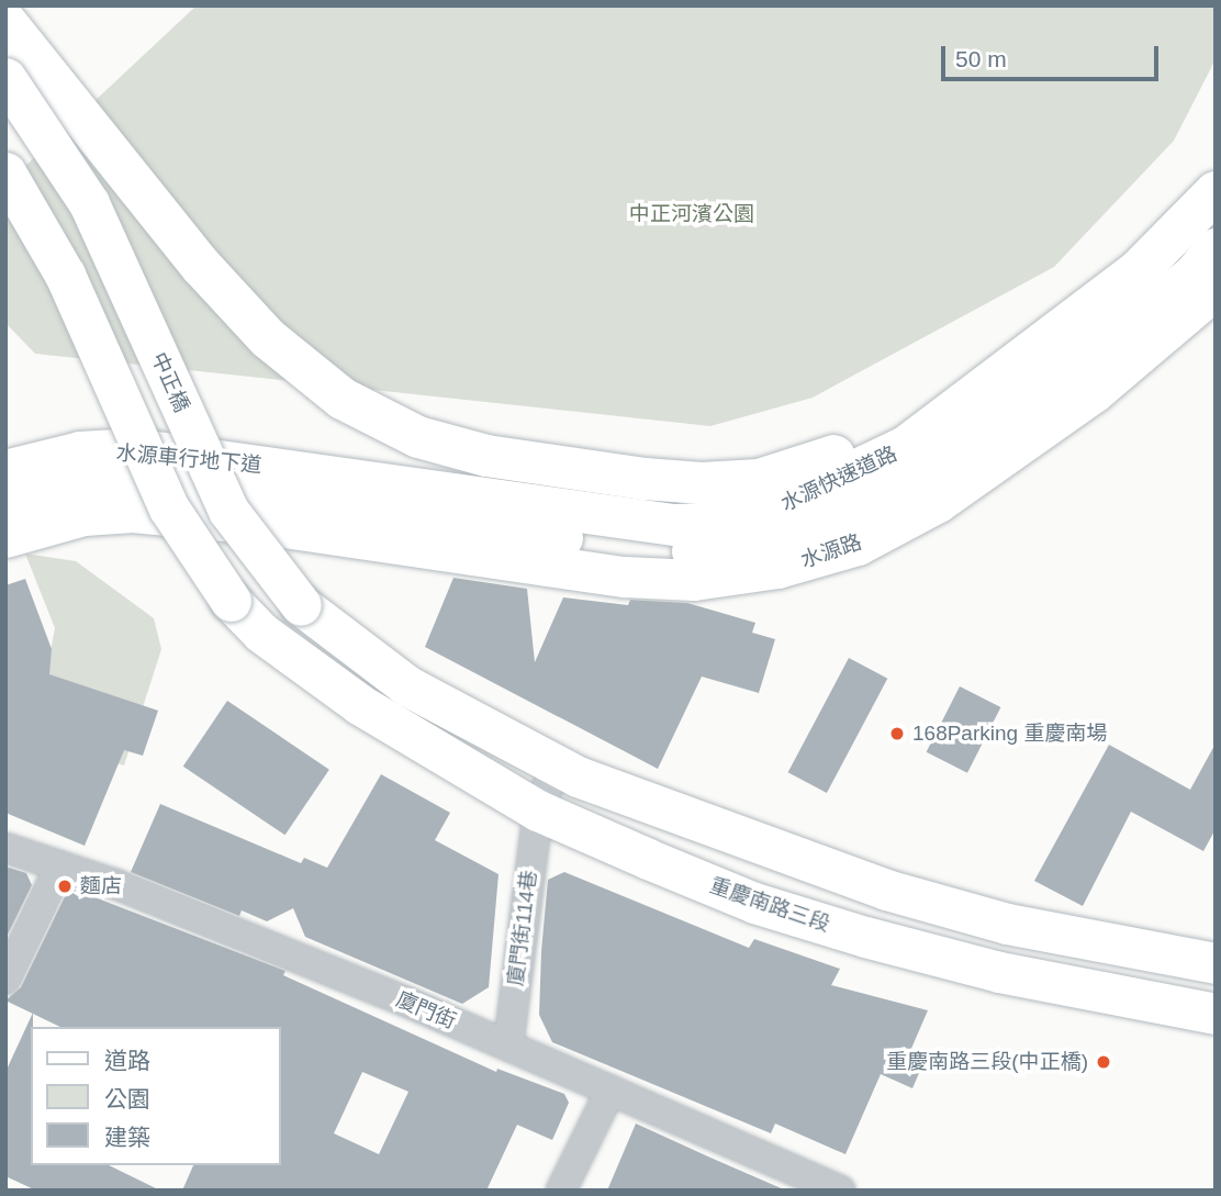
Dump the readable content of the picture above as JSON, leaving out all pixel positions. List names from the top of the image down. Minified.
{"streets":{"highway":["水源車行地下道","水源快速道路"],"main road":["中正橋","水源路","重慶南路三段"],"street":["廈門街114巷","廈門街"]},"crossings":[["中正橋","廈門街114巷"],["水源車行地下道","水源快速道路"],["水源車行地下道","水源路"],["水源快速道路","水源路"],["重慶南路三段","廈門街114巷"],["廈門街114巷","廈門街"]],"parks":["中正河濱公園"],"places":["168Parking 重慶南場","麵店","重慶南路三段(中正橋)"],"legend":["道路","公園","建築"],"scale_bar":"50 m"}
